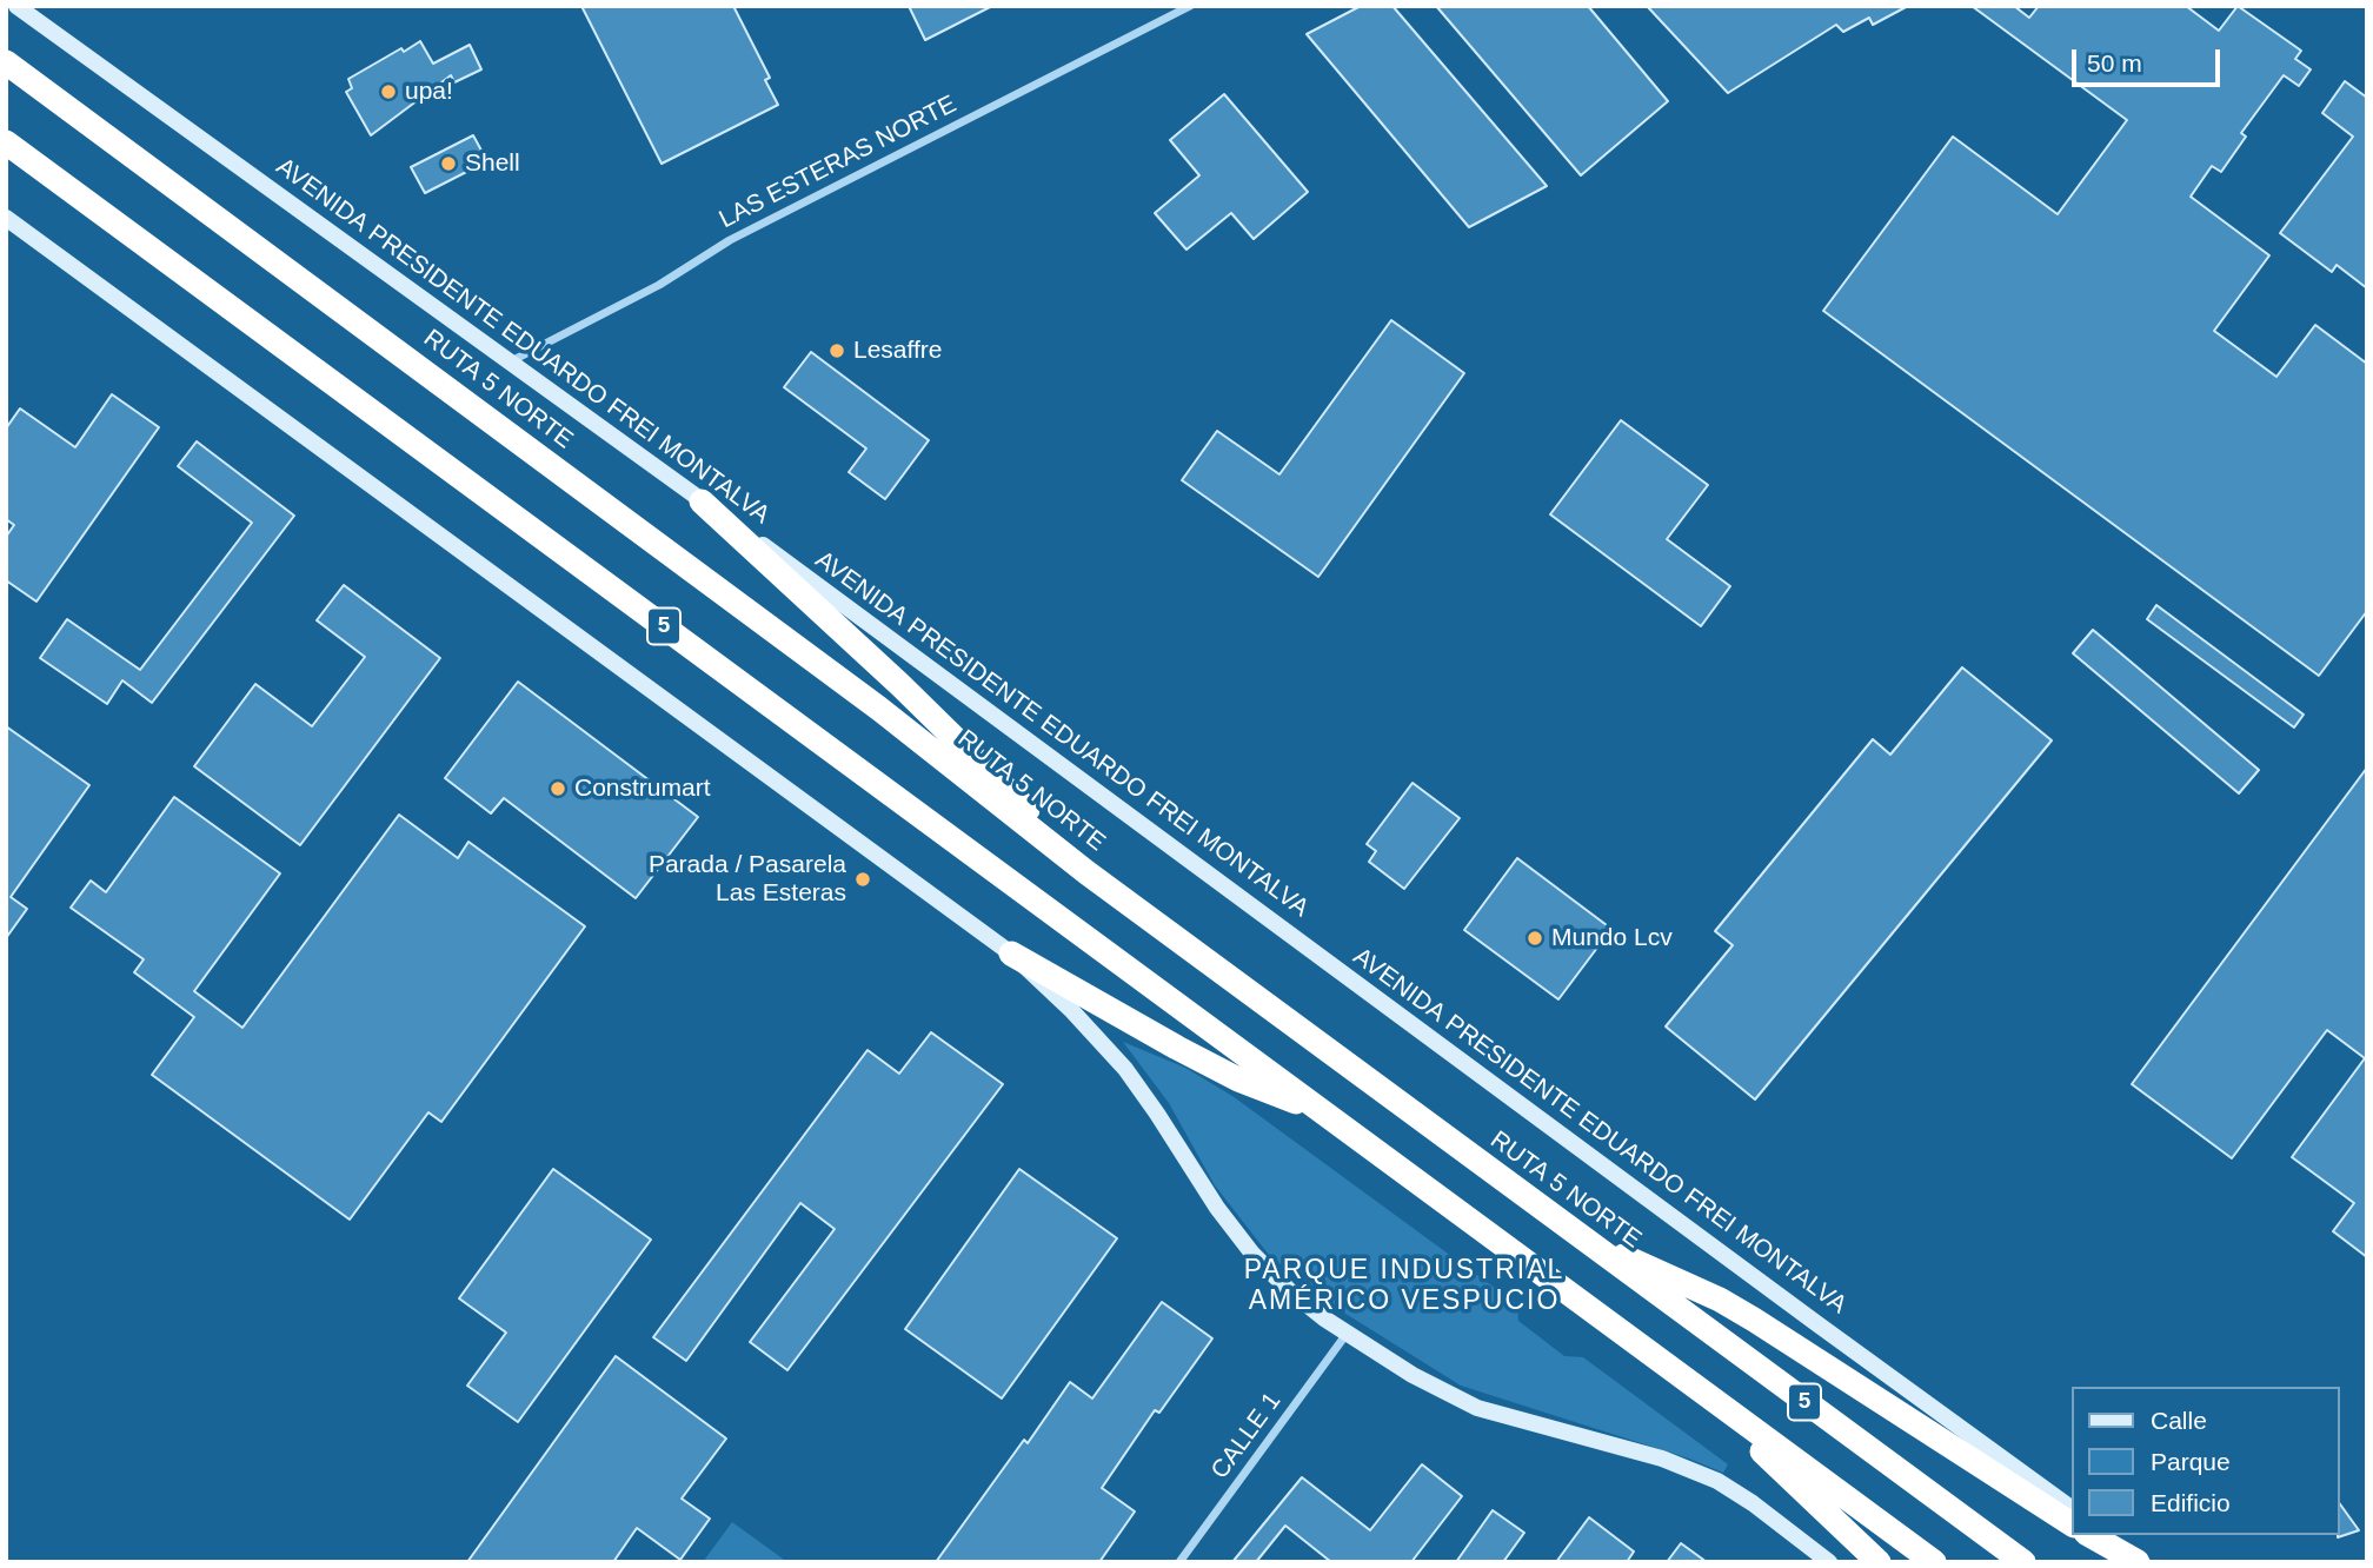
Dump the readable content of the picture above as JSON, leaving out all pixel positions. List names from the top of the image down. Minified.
{"streets":{"highway":["RUTA 5 NORTE","5"],"main road":["AVENIDA PRESIDENTE EDUARDO FREI MONTALVA"],"street":["LAS ESTERAS NORTE","CALLE 1"]},"crossings":[["LAS ESTERAS NORTE","AVENIDA PRESIDENTE EDUARDO FREI MONTALVA"]],"districts":["PARQUE INDUSTRIAL AMÉRICO VESPUCIO"],"places":["upa!","Shell","Lesaffre","Construmart","Parada / Pasarela Las Esteras","Mundo Lcv"],"legend":["Calle","Parque","Edificio"],"scale_bar":"50 m"}
